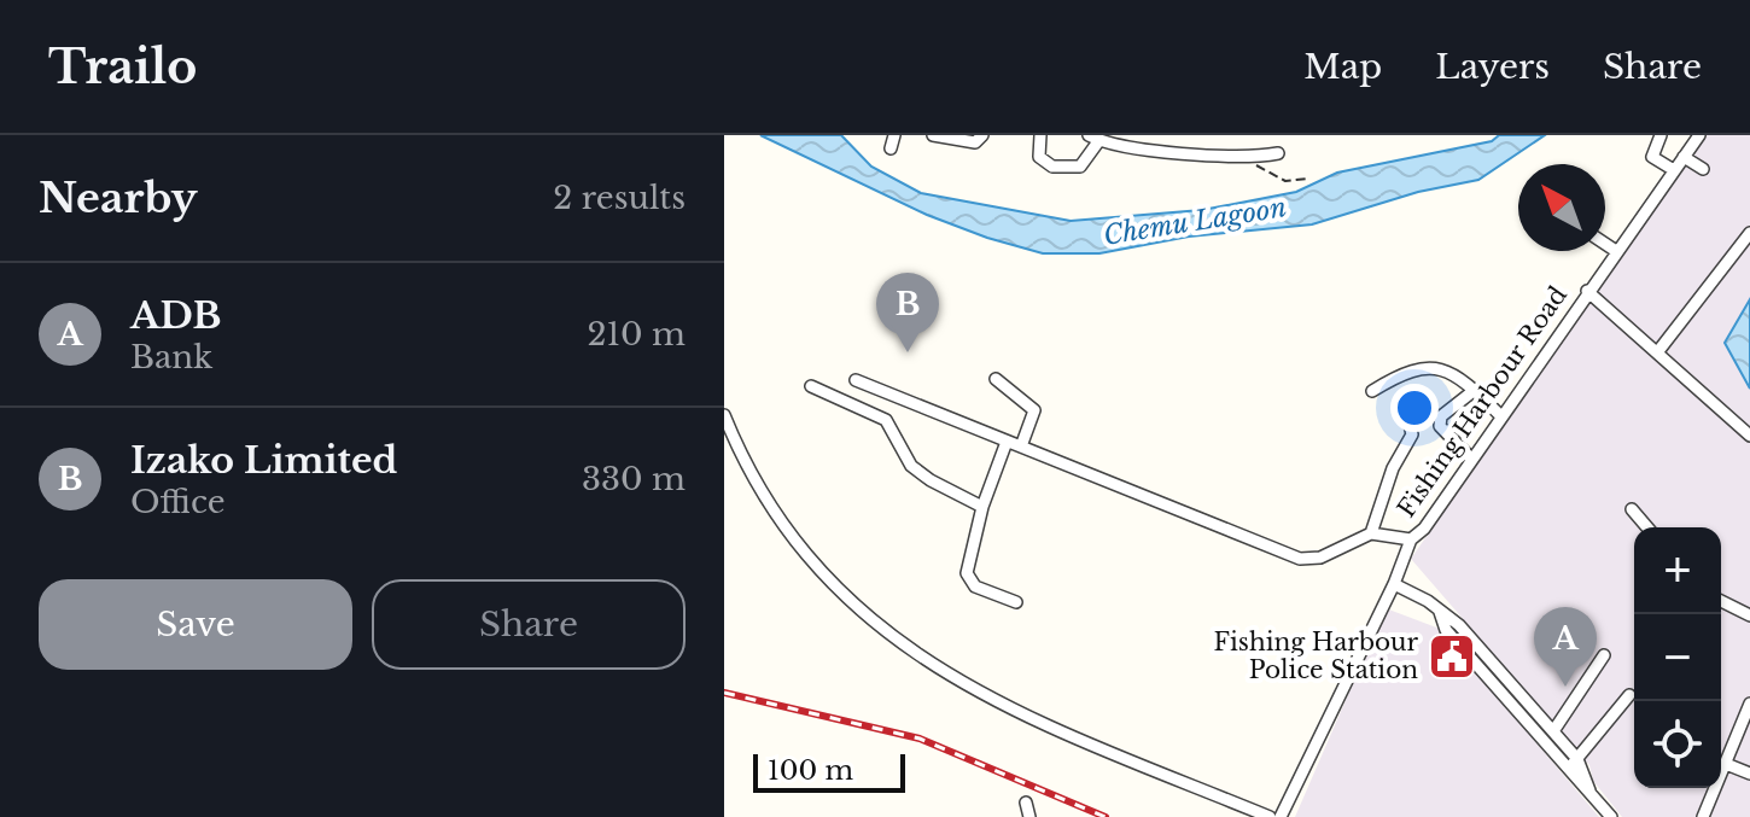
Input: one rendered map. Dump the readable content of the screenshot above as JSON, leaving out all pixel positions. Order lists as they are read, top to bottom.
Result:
{
  "streets": {
    "street": ["Fishing Harbour Road"]
  },
  "water": ["Chemu Lagoon"],
  "places": {
    "public building": ["Fishing Harbour Police Station"]
  },
  "scale_bar": "100 m",
  "north": "top left",
  "page": {
    "header": "Trailo",
    "nav": ["Map", "Layers", "Share"],
    "heading": ["Nearby", "2 results"],
    "list": [
      {
        "mark": "A",
        "name": "ADB",
        "note": "Bank",
        "value": "210 m"
      },
      {
        "mark": "B",
        "name": "Izako Limited",
        "note": "Office",
        "value": "330 m"
      }
    ],
    "pins": ["B", "A"],
    "map_buttons": ["+", "−"],
    "buttons": ["Save", "Share"],
    "scale": "100 m"
  }
}
